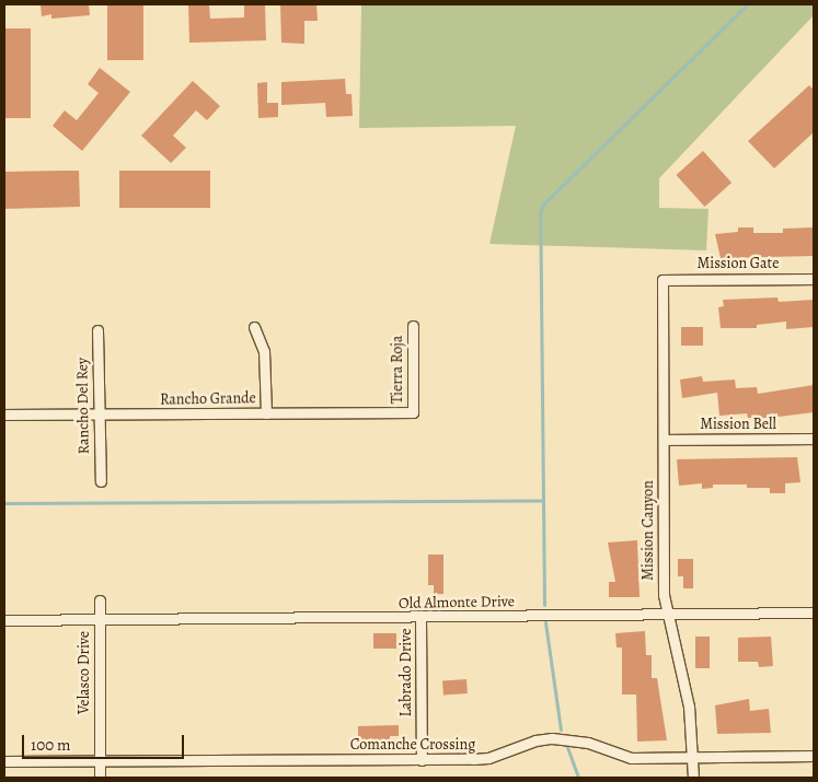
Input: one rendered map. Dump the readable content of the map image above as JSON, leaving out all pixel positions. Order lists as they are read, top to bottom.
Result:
{
  "streets": {
    "street": [
      "Mission Gate",
      "Tierra Roja",
      "Rancho Grande",
      "Rancho Del Rey",
      "Mission Bell",
      "Mission Canyon",
      "Old Almonte Drive",
      "Velasco Drive",
      "Labrado Drive",
      "Comanche Crossing"
    ]
  },
  "crossings": [
    ["Mission Gate", "Mission Canyon"],
    ["Tierra Roja", "Rancho Grande"],
    ["Rancho Grande", "Rancho Del Rey"],
    ["Mission Bell", "Mission Canyon"],
    ["Mission Canyon", "Old Almonte Drive"],
    ["Mission Canyon", "Comanche Crossing"],
    ["Old Almonte Drive", "Velasco Drive"],
    ["Old Almonte Drive", "Labrado Drive"],
    ["Velasco Drive", "Comanche Crossing"],
    ["Labrado Drive", "Comanche Crossing"]
  ],
  "scale_bar": "100 m"
}
